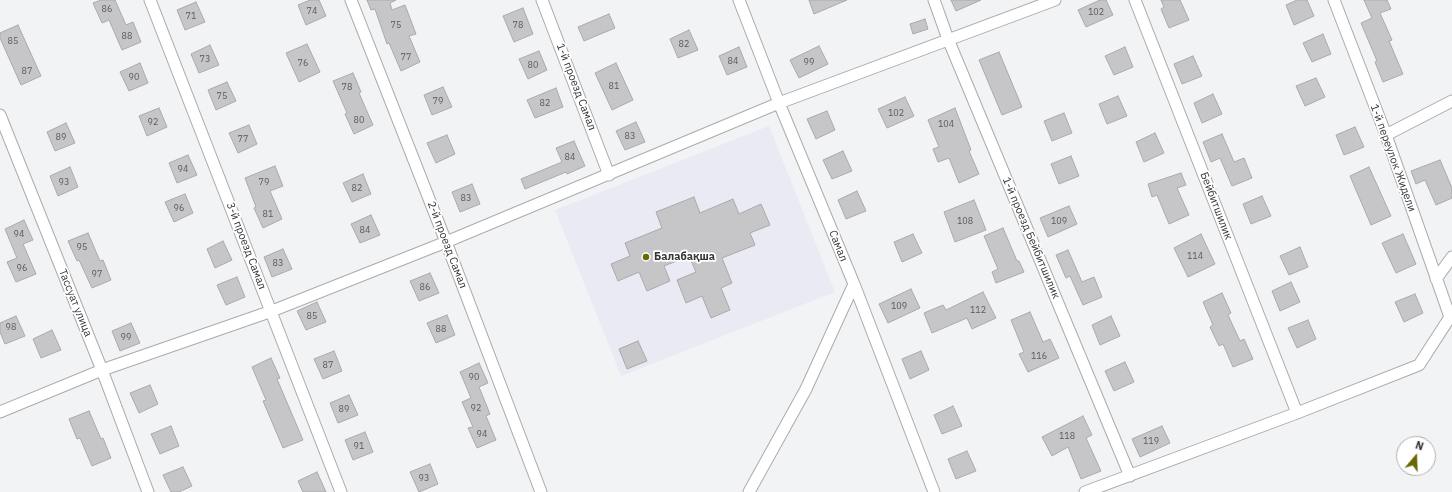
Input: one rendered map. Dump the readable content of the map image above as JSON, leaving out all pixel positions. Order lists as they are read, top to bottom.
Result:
{
  "streets": {
    "street": [
      "1-й проезд Самал",
      "1-й переулок Жидели",
      "Бейбитшилик",
      "1-й проезд Бейбитшилик",
      "2-й проезд Самал",
      "3-й проезд Самал",
      "Самал",
      "Тассуат улица"
    ]
  },
  "crossings": [
    ["1-й переулок Жидели", "Бейбитшилик"]
  ],
  "places": ["Балабақша"],
  "house_numbers": [
    "86",
    "74",
    "102",
    "71",
    "75",
    "78",
    "88",
    "85",
    "82",
    "77",
    "73",
    "84",
    "99",
    "76",
    "80",
    "87",
    "90",
    "81",
    "78",
    "75",
    "79",
    "82",
    "102",
    "80",
    "92",
    "104",
    "83",
    "89",
    "77",
    "84",
    "94",
    "93",
    "79",
    "82",
    "83",
    "96",
    "81",
    "108",
    "109",
    "84",
    "94",
    "95",
    "114",
    "83",
    "96",
    "97",
    "86",
    "109",
    "112",
    "85",
    "98",
    "88",
    "99",
    "116",
    "87",
    "90",
    "92",
    "89",
    "94",
    "118",
    "119",
    "91",
    "93"
  ],
  "north": "top"
}
